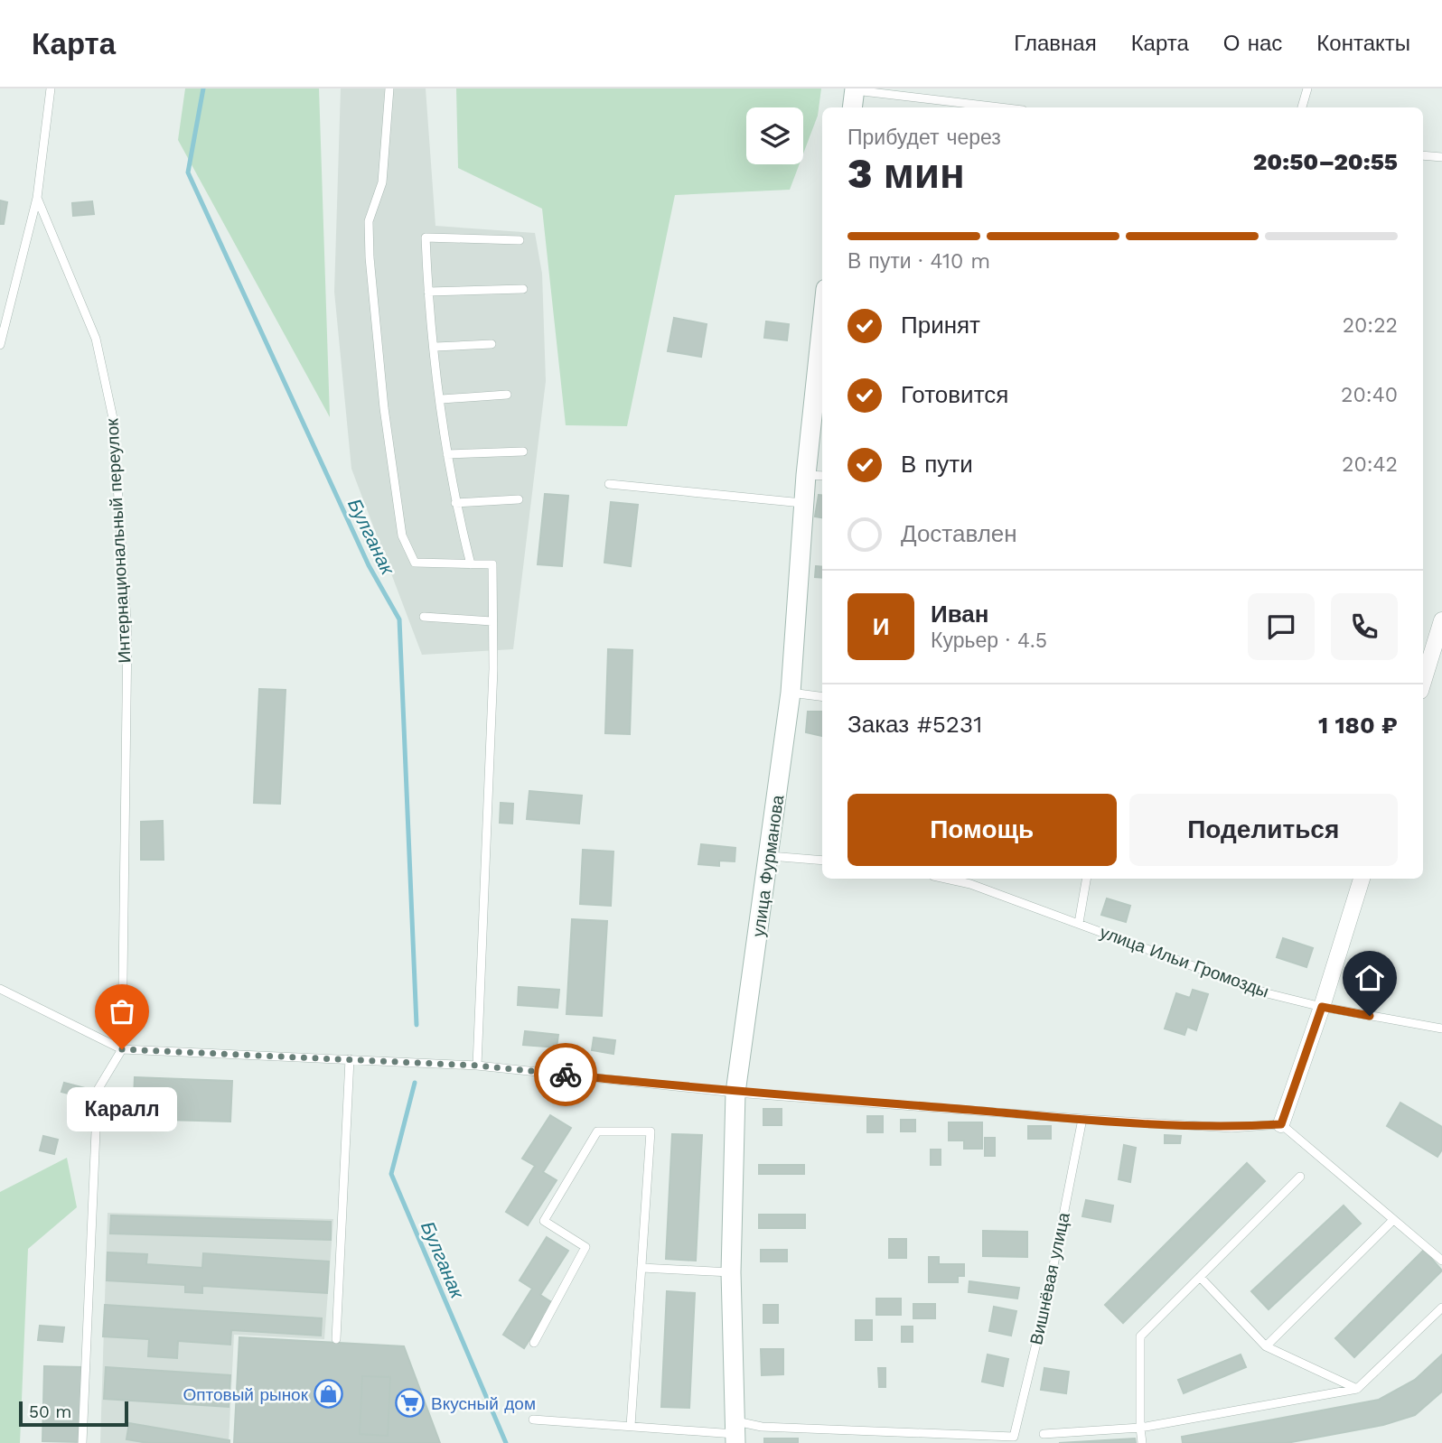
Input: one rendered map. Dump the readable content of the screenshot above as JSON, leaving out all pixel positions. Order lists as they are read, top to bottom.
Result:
{
  "streets": {
    "main road": ["улица Фурманова"],
    "lane": ["Интернациональный переулок", "улица Ильи Громозды", "Вишнёвая улица"]
  },
  "crossings": [
    ["улица Фурманова", "Вишнёвая улица"]
  ],
  "water": ["Булганак"],
  "places": {
    "other": ["Каралл"],
    "shop": ["Оптовый рынок"],
    "supermarket": ["Вкусный дом"]
  },
  "scale_bar": "50 m",
  "page": {
    "header": "Карта",
    "nav": [
      "Главная",
      "Карта",
      "О нас",
      "Контакты"
    ],
    "heading": ["3 мин", "Прибудет через", "20:50–20:55"],
    "panel": [
      "Иван",
      "Курьер · 4.5",
      "Заказ #5231",
      "1 180 ₽"
    ],
    "bar": "В пути · 410 m",
    "list": [
      ["Принят", "20:22"],
      ["Готовится", "20:40"],
      ["В пути", "20:42"],
      "Доставлен"
    ],
    "round": "И",
    "buttons": ["Помощь", "Поделиться"],
    "bubble": "Каралл",
    "scale": "50 m"
  }
}
